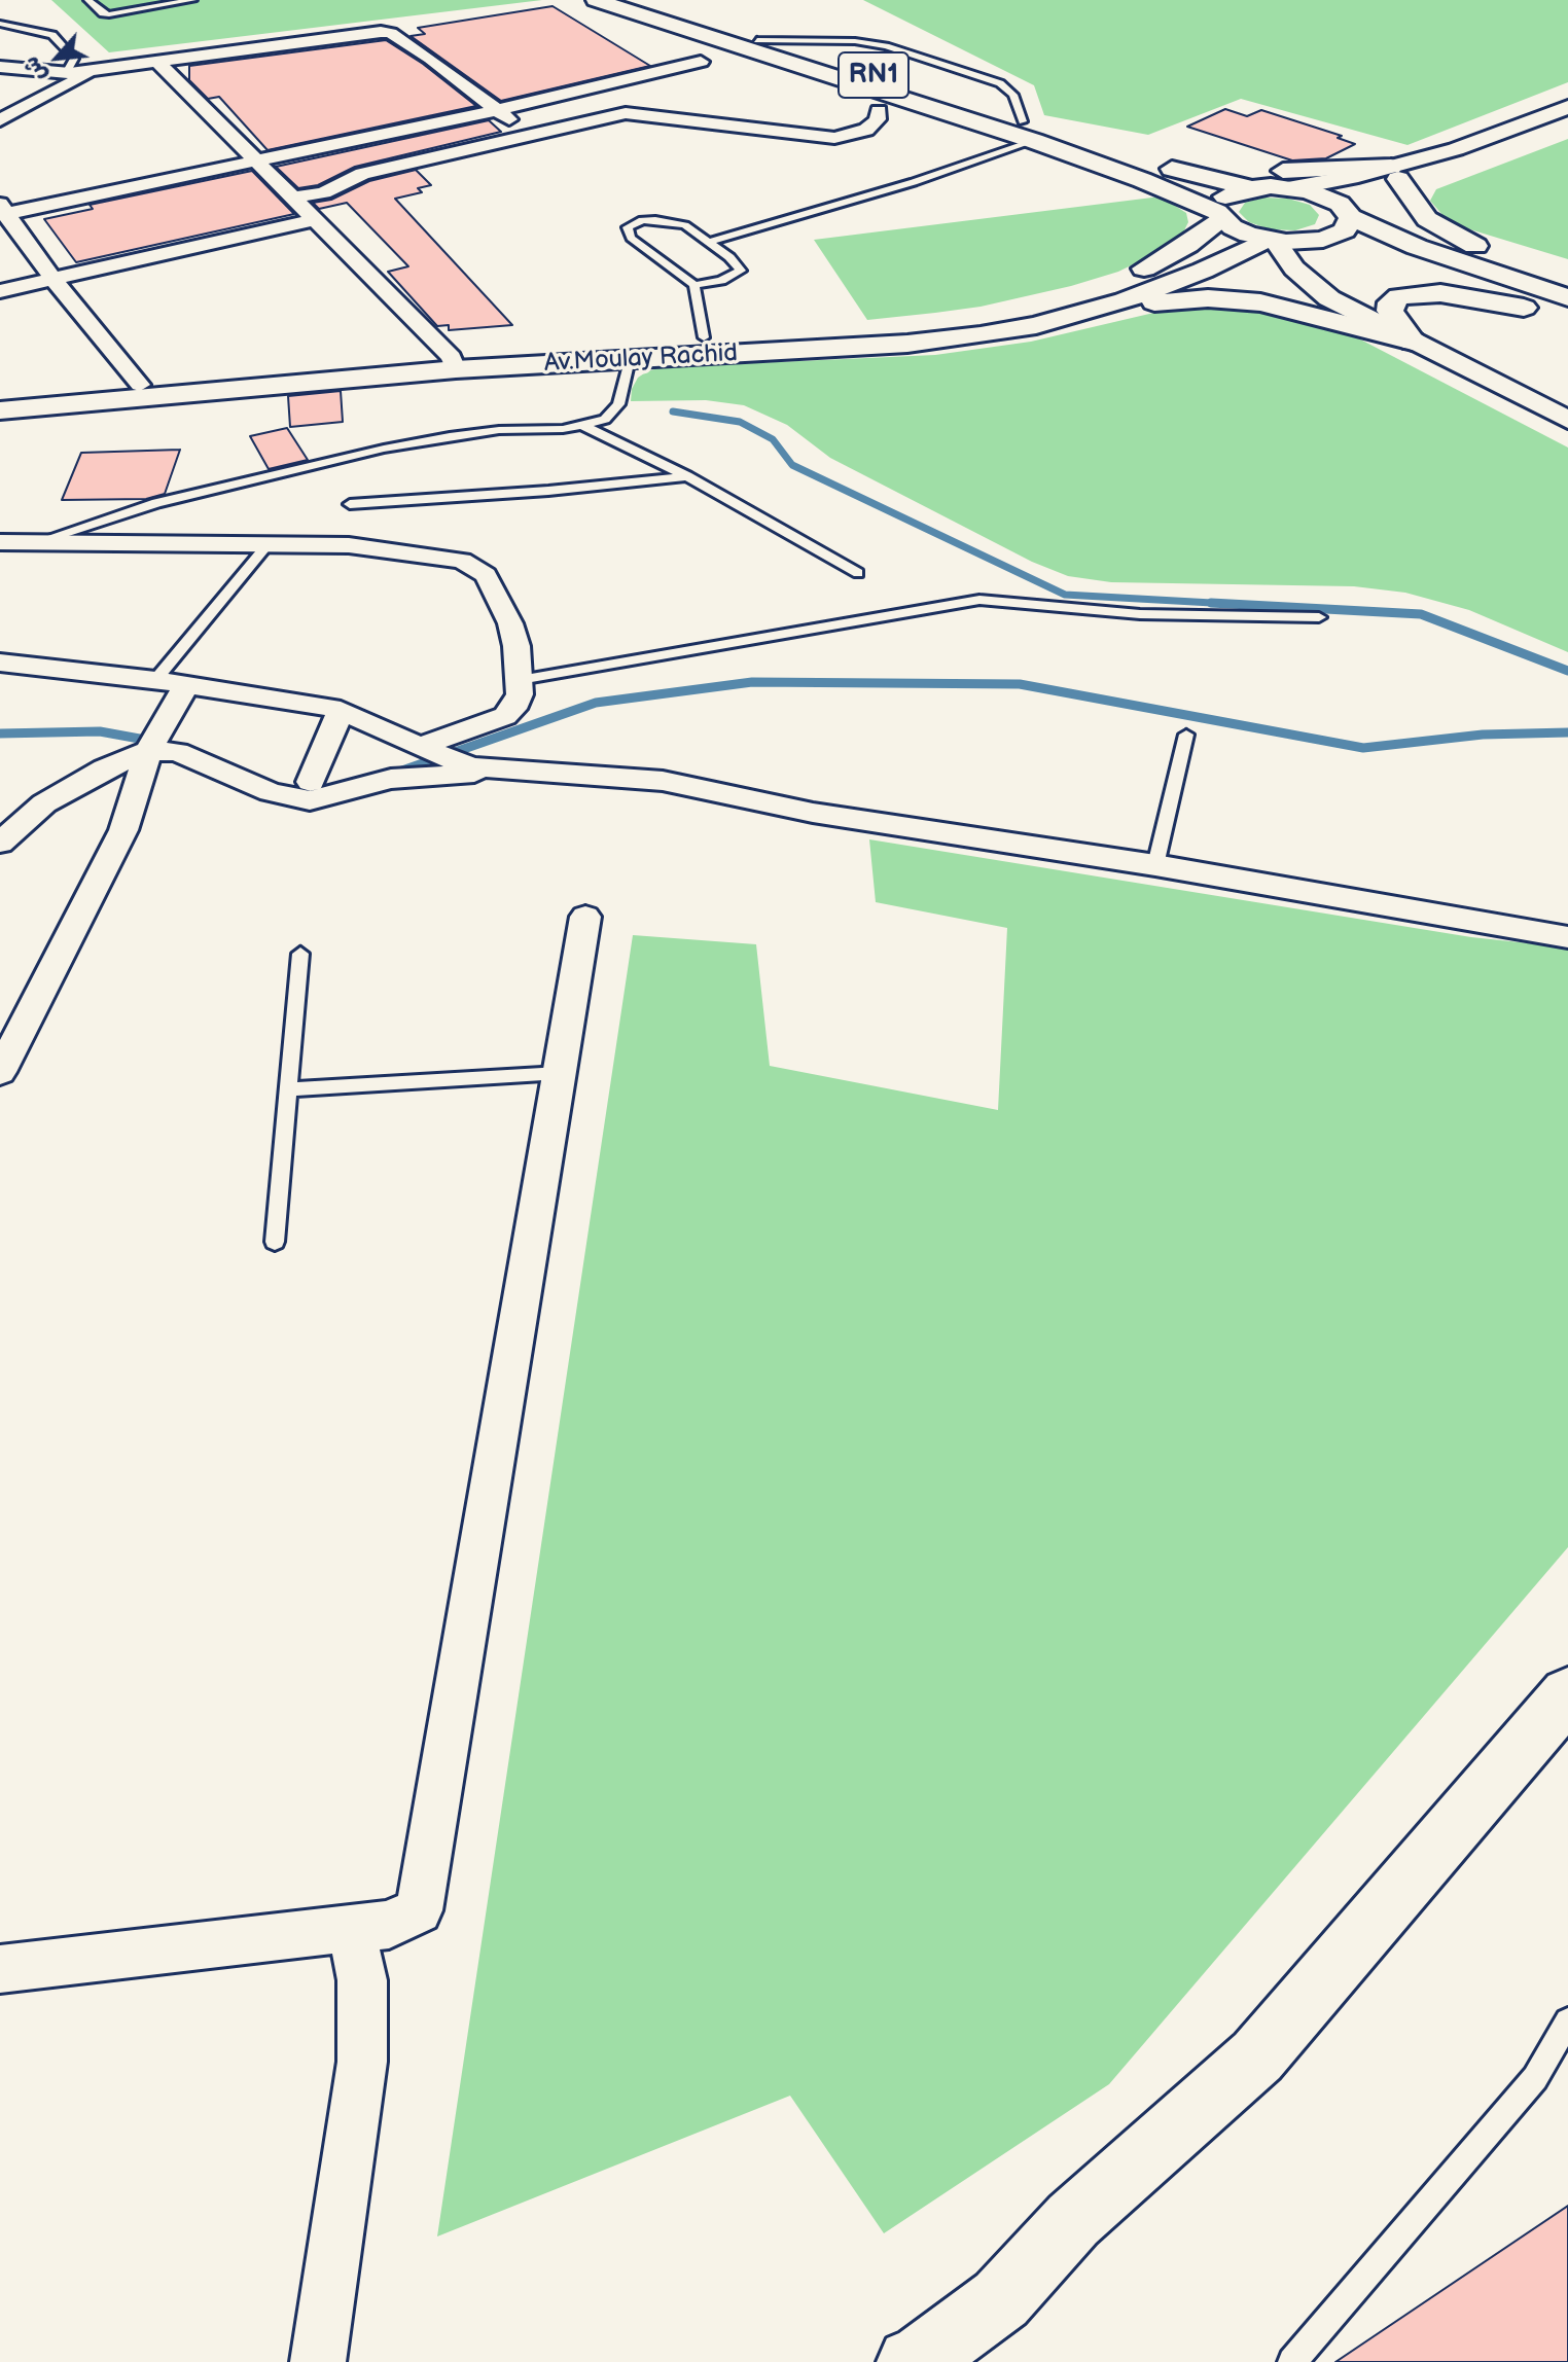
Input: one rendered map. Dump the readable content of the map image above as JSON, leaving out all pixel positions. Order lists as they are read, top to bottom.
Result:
{
  "streets": {
    "main road": ["RN1", "Av.Moulay Rachid"]
  },
  "crossings": [
    ["RN1", "Av.Moulay Rachid"]
  ],
  "north": "bottom left"
}
